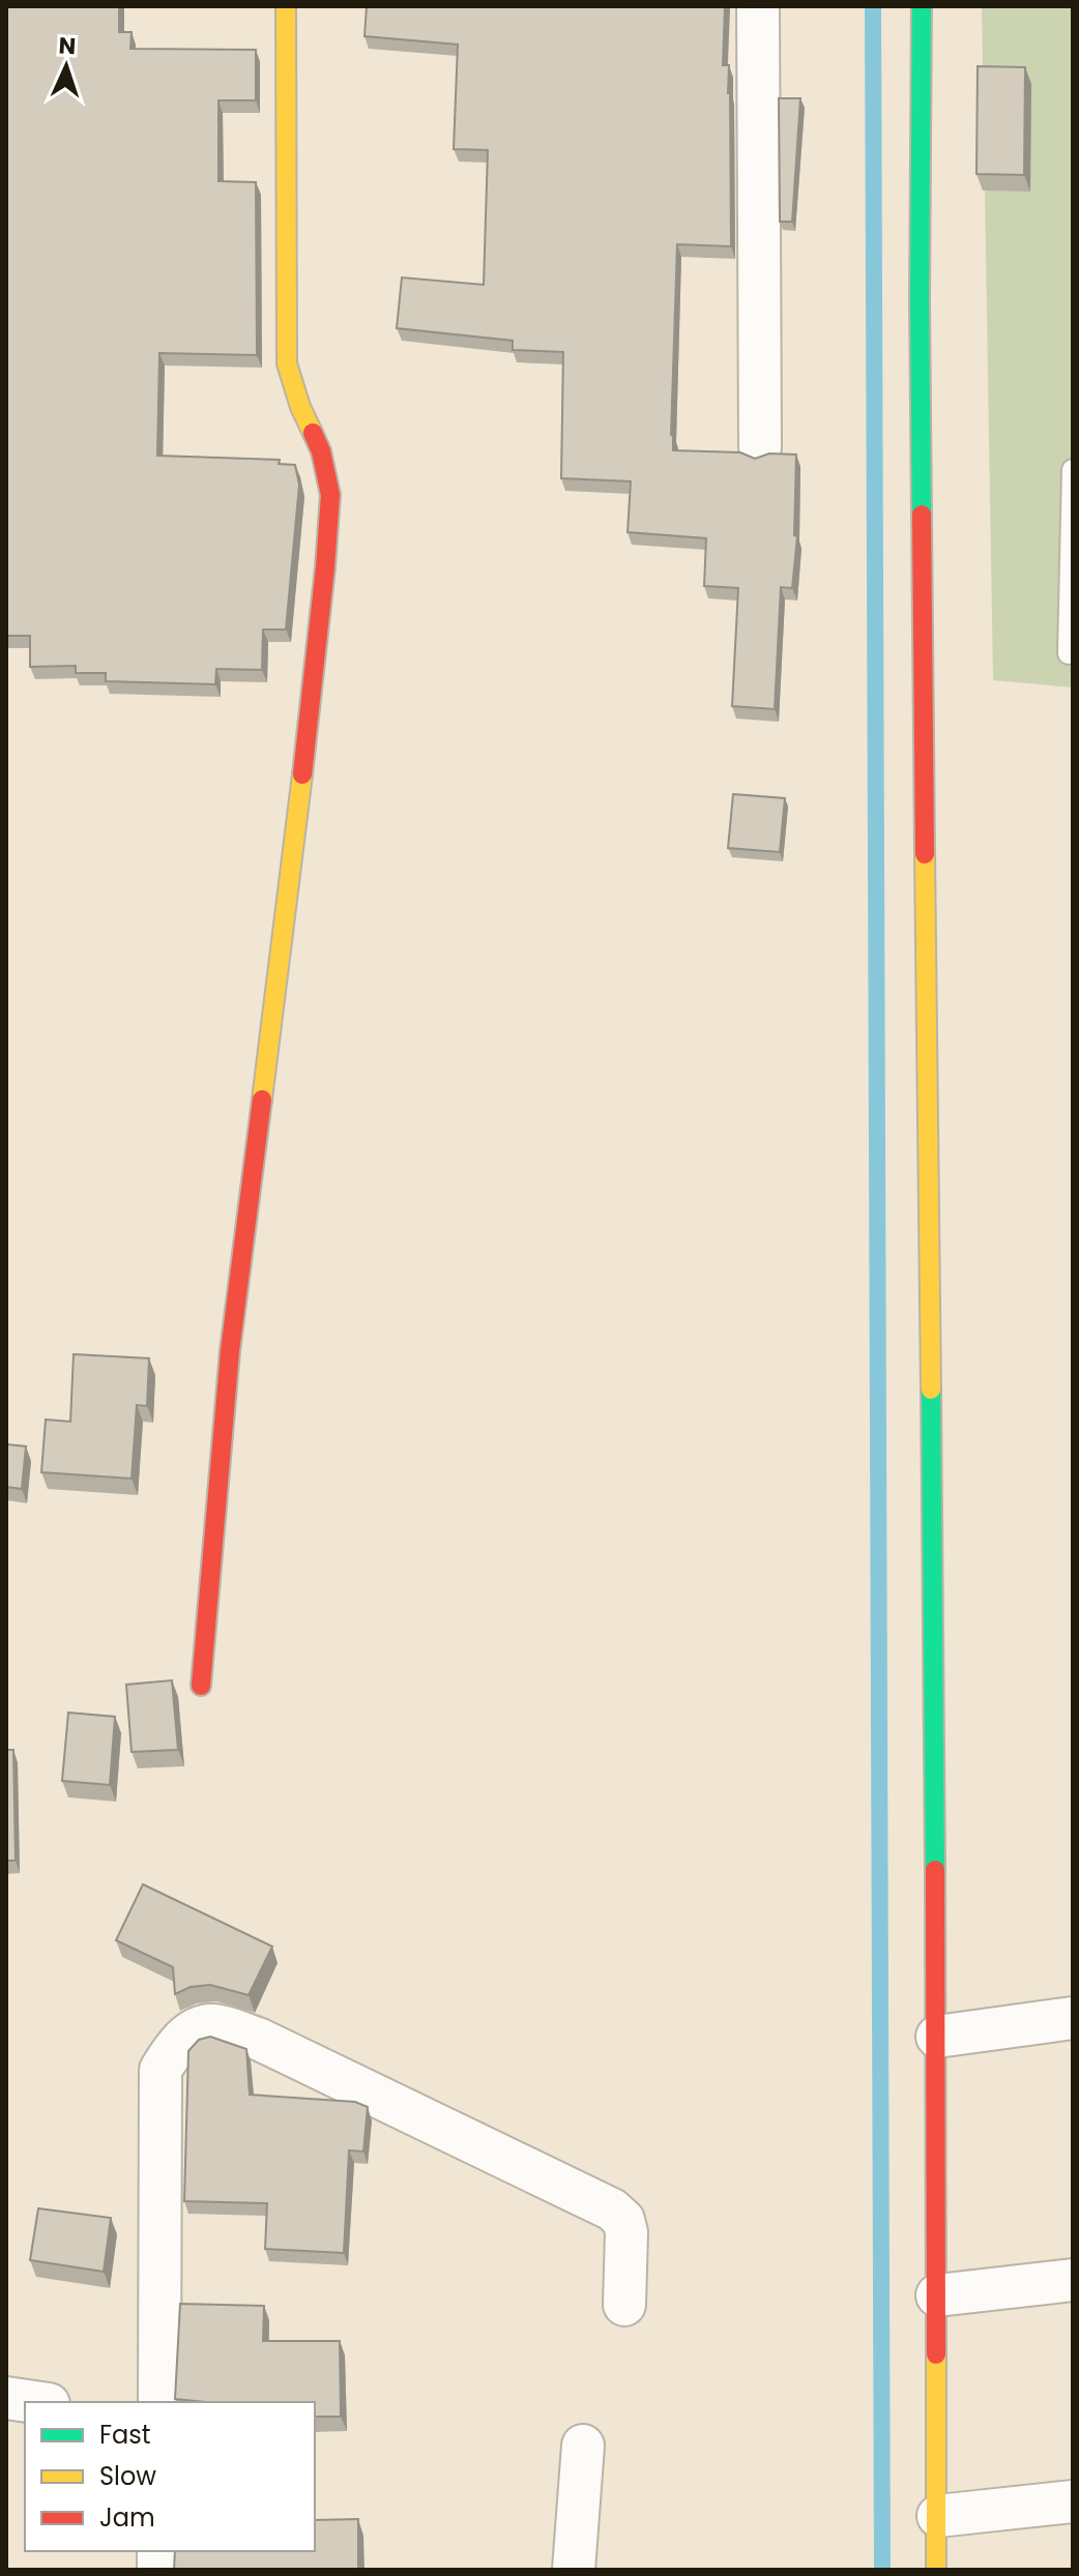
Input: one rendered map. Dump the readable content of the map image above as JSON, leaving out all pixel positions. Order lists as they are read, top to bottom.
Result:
{
  "legend": ["Fast", "Slow", "Jam"],
  "north": "top"
}
